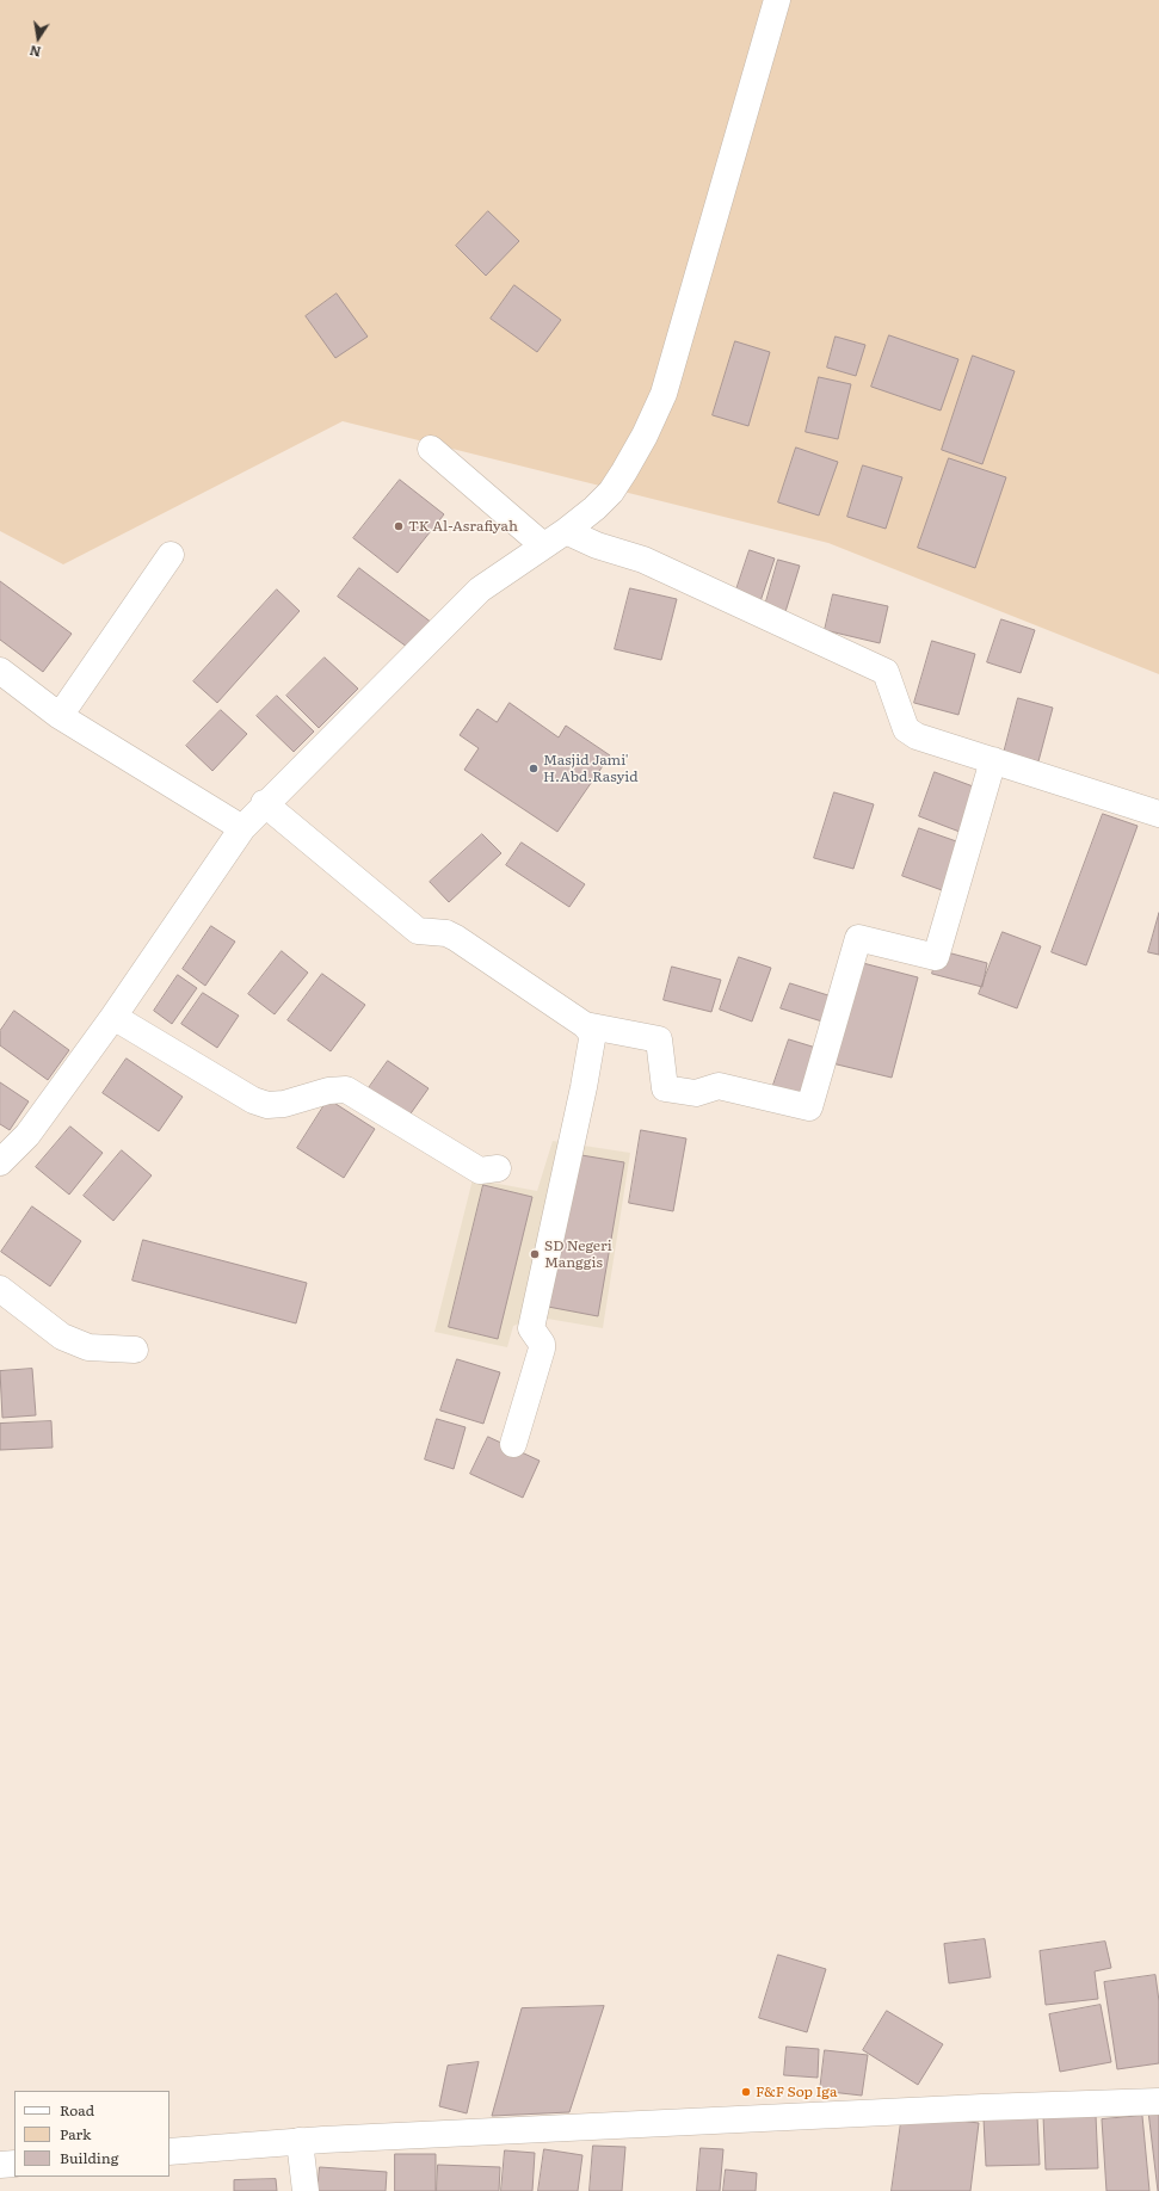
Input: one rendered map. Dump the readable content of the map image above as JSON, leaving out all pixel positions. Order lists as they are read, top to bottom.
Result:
{
  "places": [
    "TK Al-Asrafiyah",
    "Masjid Jami' H.Abd.Rasyid",
    "SD Negeri Manggis",
    "F&F Sop Iga"
  ],
  "legend": ["Road", "Park", "Building"],
  "north": "bottom"
}
